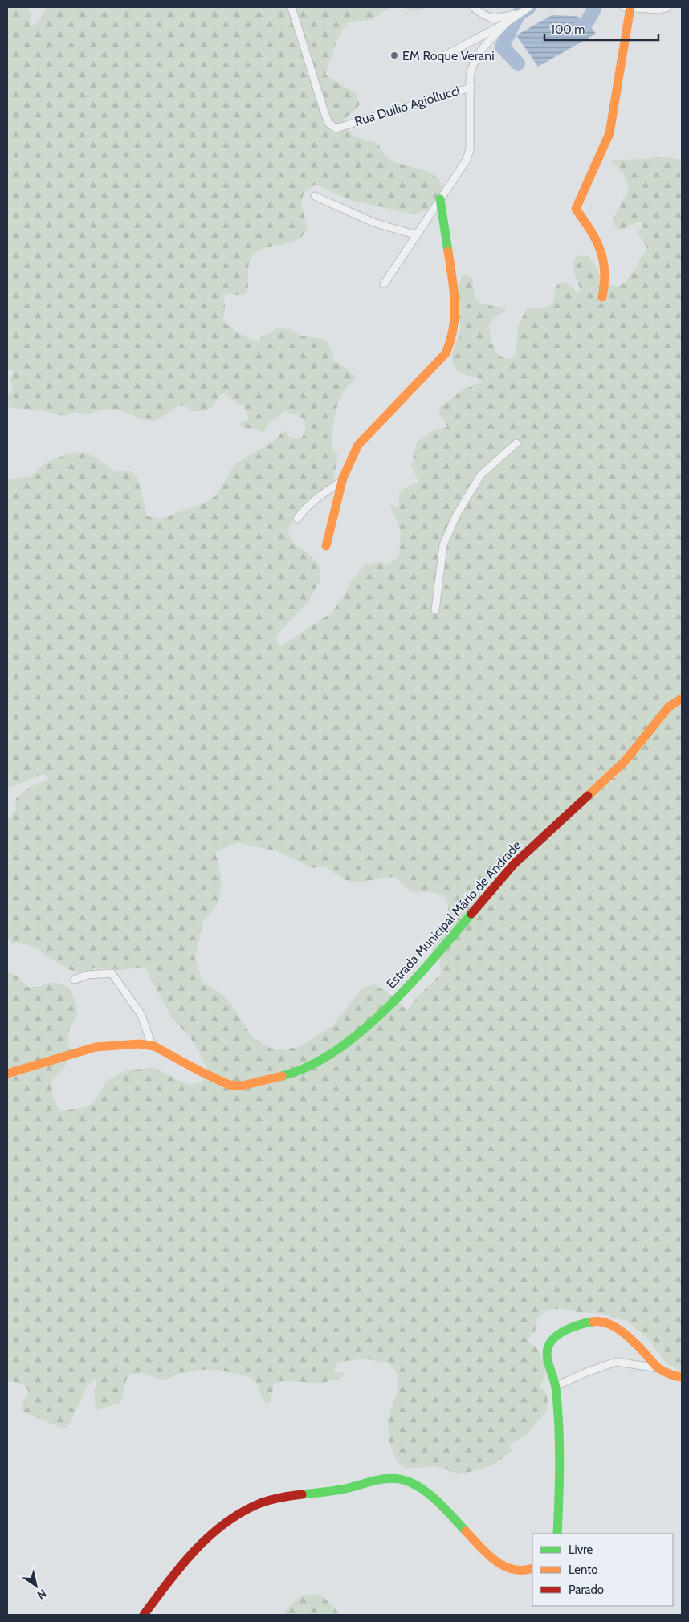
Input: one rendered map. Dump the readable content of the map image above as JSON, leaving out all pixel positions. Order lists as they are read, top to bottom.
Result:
{
  "streets": {
    "street": ["Rua Duilio Agiollucci", "Estrada Municipal Mário de Andrade"]
  },
  "places": ["EM Roque Verani"],
  "legend": ["Livre", "Lento", "Parado"],
  "scale_bar": "100 m",
  "north": "bottom right"
}
